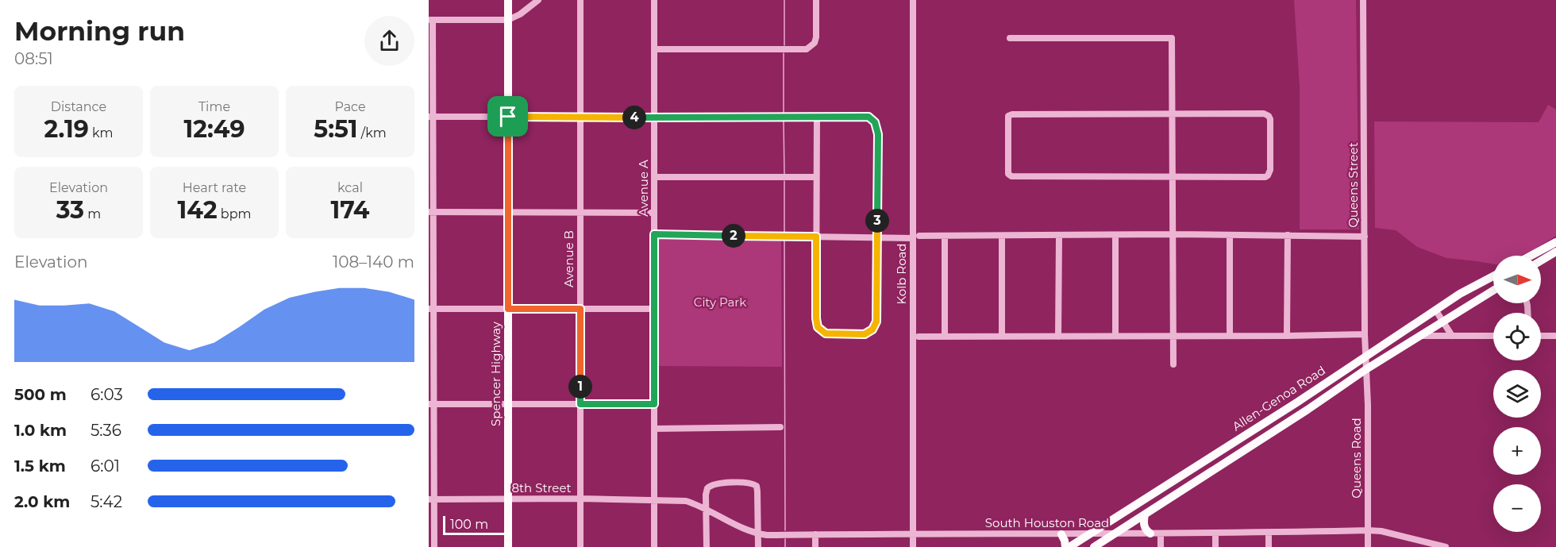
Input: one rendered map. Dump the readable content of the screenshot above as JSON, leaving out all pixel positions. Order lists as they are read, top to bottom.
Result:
{
  "streets": {
    "main road": ["Spencer Highway", "Allen-Genoa Road"],
    "street": [
      "Queens Street",
      "Avenue A",
      "Avenue B",
      "Kolb Road",
      "Queens Road",
      "8th Street",
      "South Houston Road"
    ]
  },
  "crossings": [
    ["Queens Street", "Allen-Genoa Road"],
    ["Queens Street", "Queens Road"],
    ["Avenue A", "8th Street"],
    ["Avenue A", "South Houston Road"],
    ["Avenue B", "8th Street"],
    ["Kolb Road", "South Houston Road"],
    ["Spencer Highway", "8th Street"],
    ["Allen-Genoa Road", "Queens Road"],
    ["Allen-Genoa Road", "South Houston Road"],
    ["Queens Road", "South Houston Road"],
    ["8th Street", "South Houston Road"]
  ],
  "parks": ["City Park"],
  "scale_bar": "100 m",
  "north": "right",
  "page": {
    "heading": ["Morning run", "08:51"],
    "stats": [
      ["Distance", "2.19 km"],
      ["Time", "12:49"],
      ["Pace", "5:51 /km"],
      ["Elevation", "33 m"],
      ["Heart rate", "142 bpm"],
      ["kcal", "174"]
    ],
    "pins": [
      "4",
      "3",
      "2",
      "1"
    ],
    "chart": ["Elevation", "108–140 m"],
    "map_buttons": ["+", "−"],
    "list": [
      {
        "name": "500 m",
        "note": "6:03"
      },
      {
        "name": "1.0 km",
        "note": "5:36"
      },
      {
        "name": "1.5 km",
        "note": "6:01"
      },
      {
        "name": "2.0 km",
        "note": "5:42"
      }
    ],
    "scale": "100 m"
  }
}
